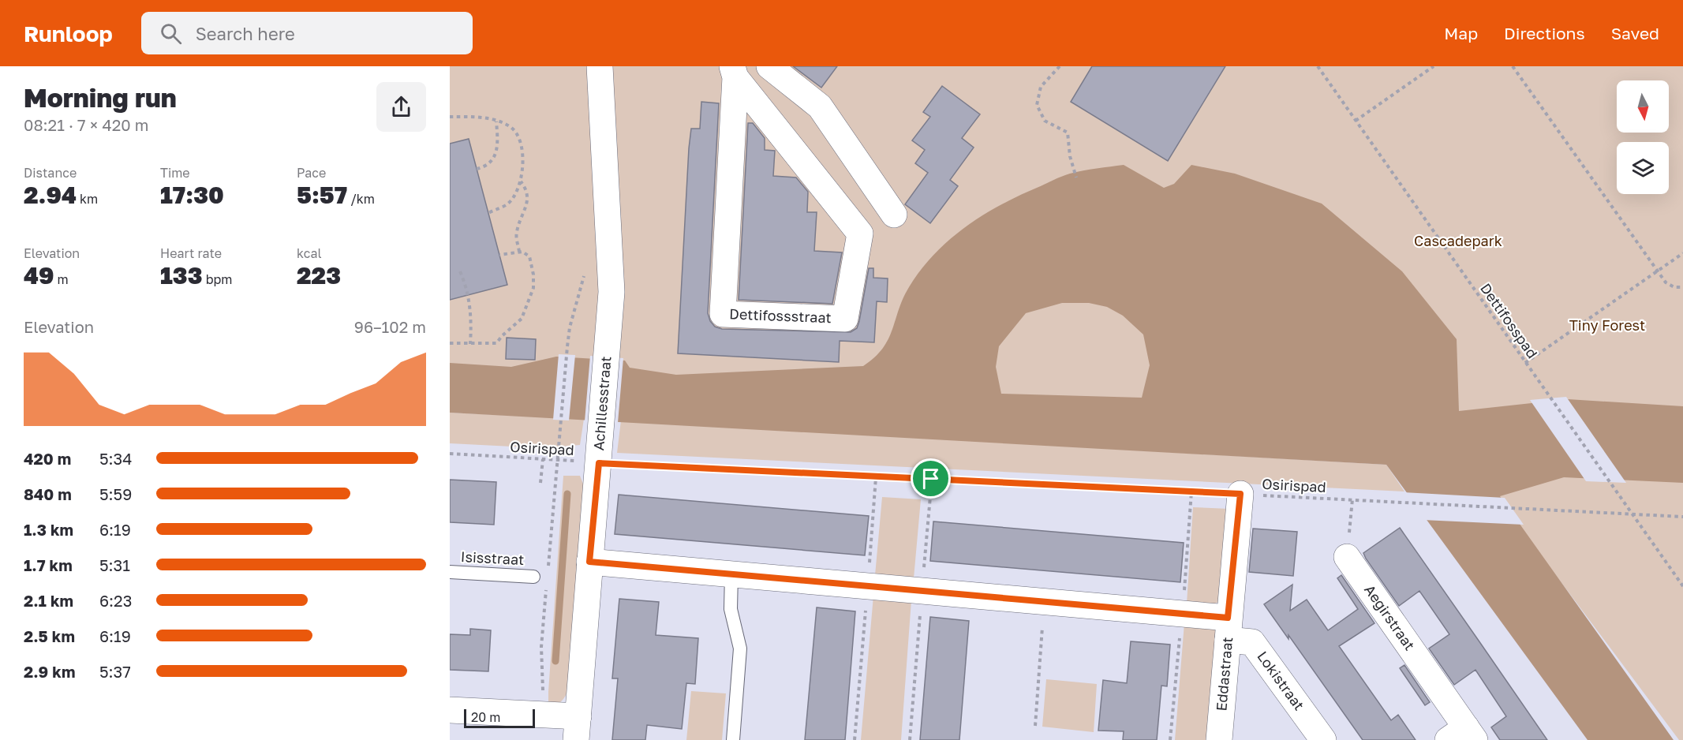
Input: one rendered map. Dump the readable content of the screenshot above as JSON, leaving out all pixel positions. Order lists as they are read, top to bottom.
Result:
{
  "streets": {
    "street": [
      "Dettifossstraat",
      "Achillesstraat",
      "Aegirstraat",
      "Eddastraat",
      "Lokistraat"
    ],
    "lane": ["Isisstraat"],
    "path": ["Dettifosspad", "Osirispad"]
  },
  "crossings": [
    ["Dettifosspad", "Osirispad"],
    ["Achillesstraat", "Osirispad"],
    ["Achillesstraat", "Lokistraat"],
    ["Osirispad", "Eddastraat"],
    ["Eddastraat", "Lokistraat"]
  ],
  "parks": ["Cascadepark", "Tiny Forest"],
  "scale_bar": "20 m",
  "north": "bottom",
  "page": {
    "header": "Runloop",
    "search": "Search here",
    "nav": ["Map", "Directions", "Saved"],
    "heading": ["Morning run", "08:21 · 7 × 420 m"],
    "stats": [
      ["Distance", "2.94 km"],
      ["Time", "17:30"],
      ["Pace", "5:57 /km"],
      ["Elevation", "49 m"],
      ["Heart rate", "133 bpm"],
      ["kcal", "223"]
    ],
    "chart": ["Elevation", "96–102 m"],
    "list": [
      {
        "name": "420 m",
        "note": "5:34"
      },
      {
        "name": "840 m",
        "note": "5:59"
      },
      {
        "name": "1.3 km",
        "note": "6:19"
      },
      {
        "name": "1.7 km",
        "note": "5:31"
      },
      {
        "name": "2.1 km",
        "note": "6:23"
      },
      {
        "name": "2.5 km",
        "note": "6:19"
      },
      {
        "name": "2.9 km",
        "note": "5:37"
      }
    ],
    "scale": "20 m"
  }
}
